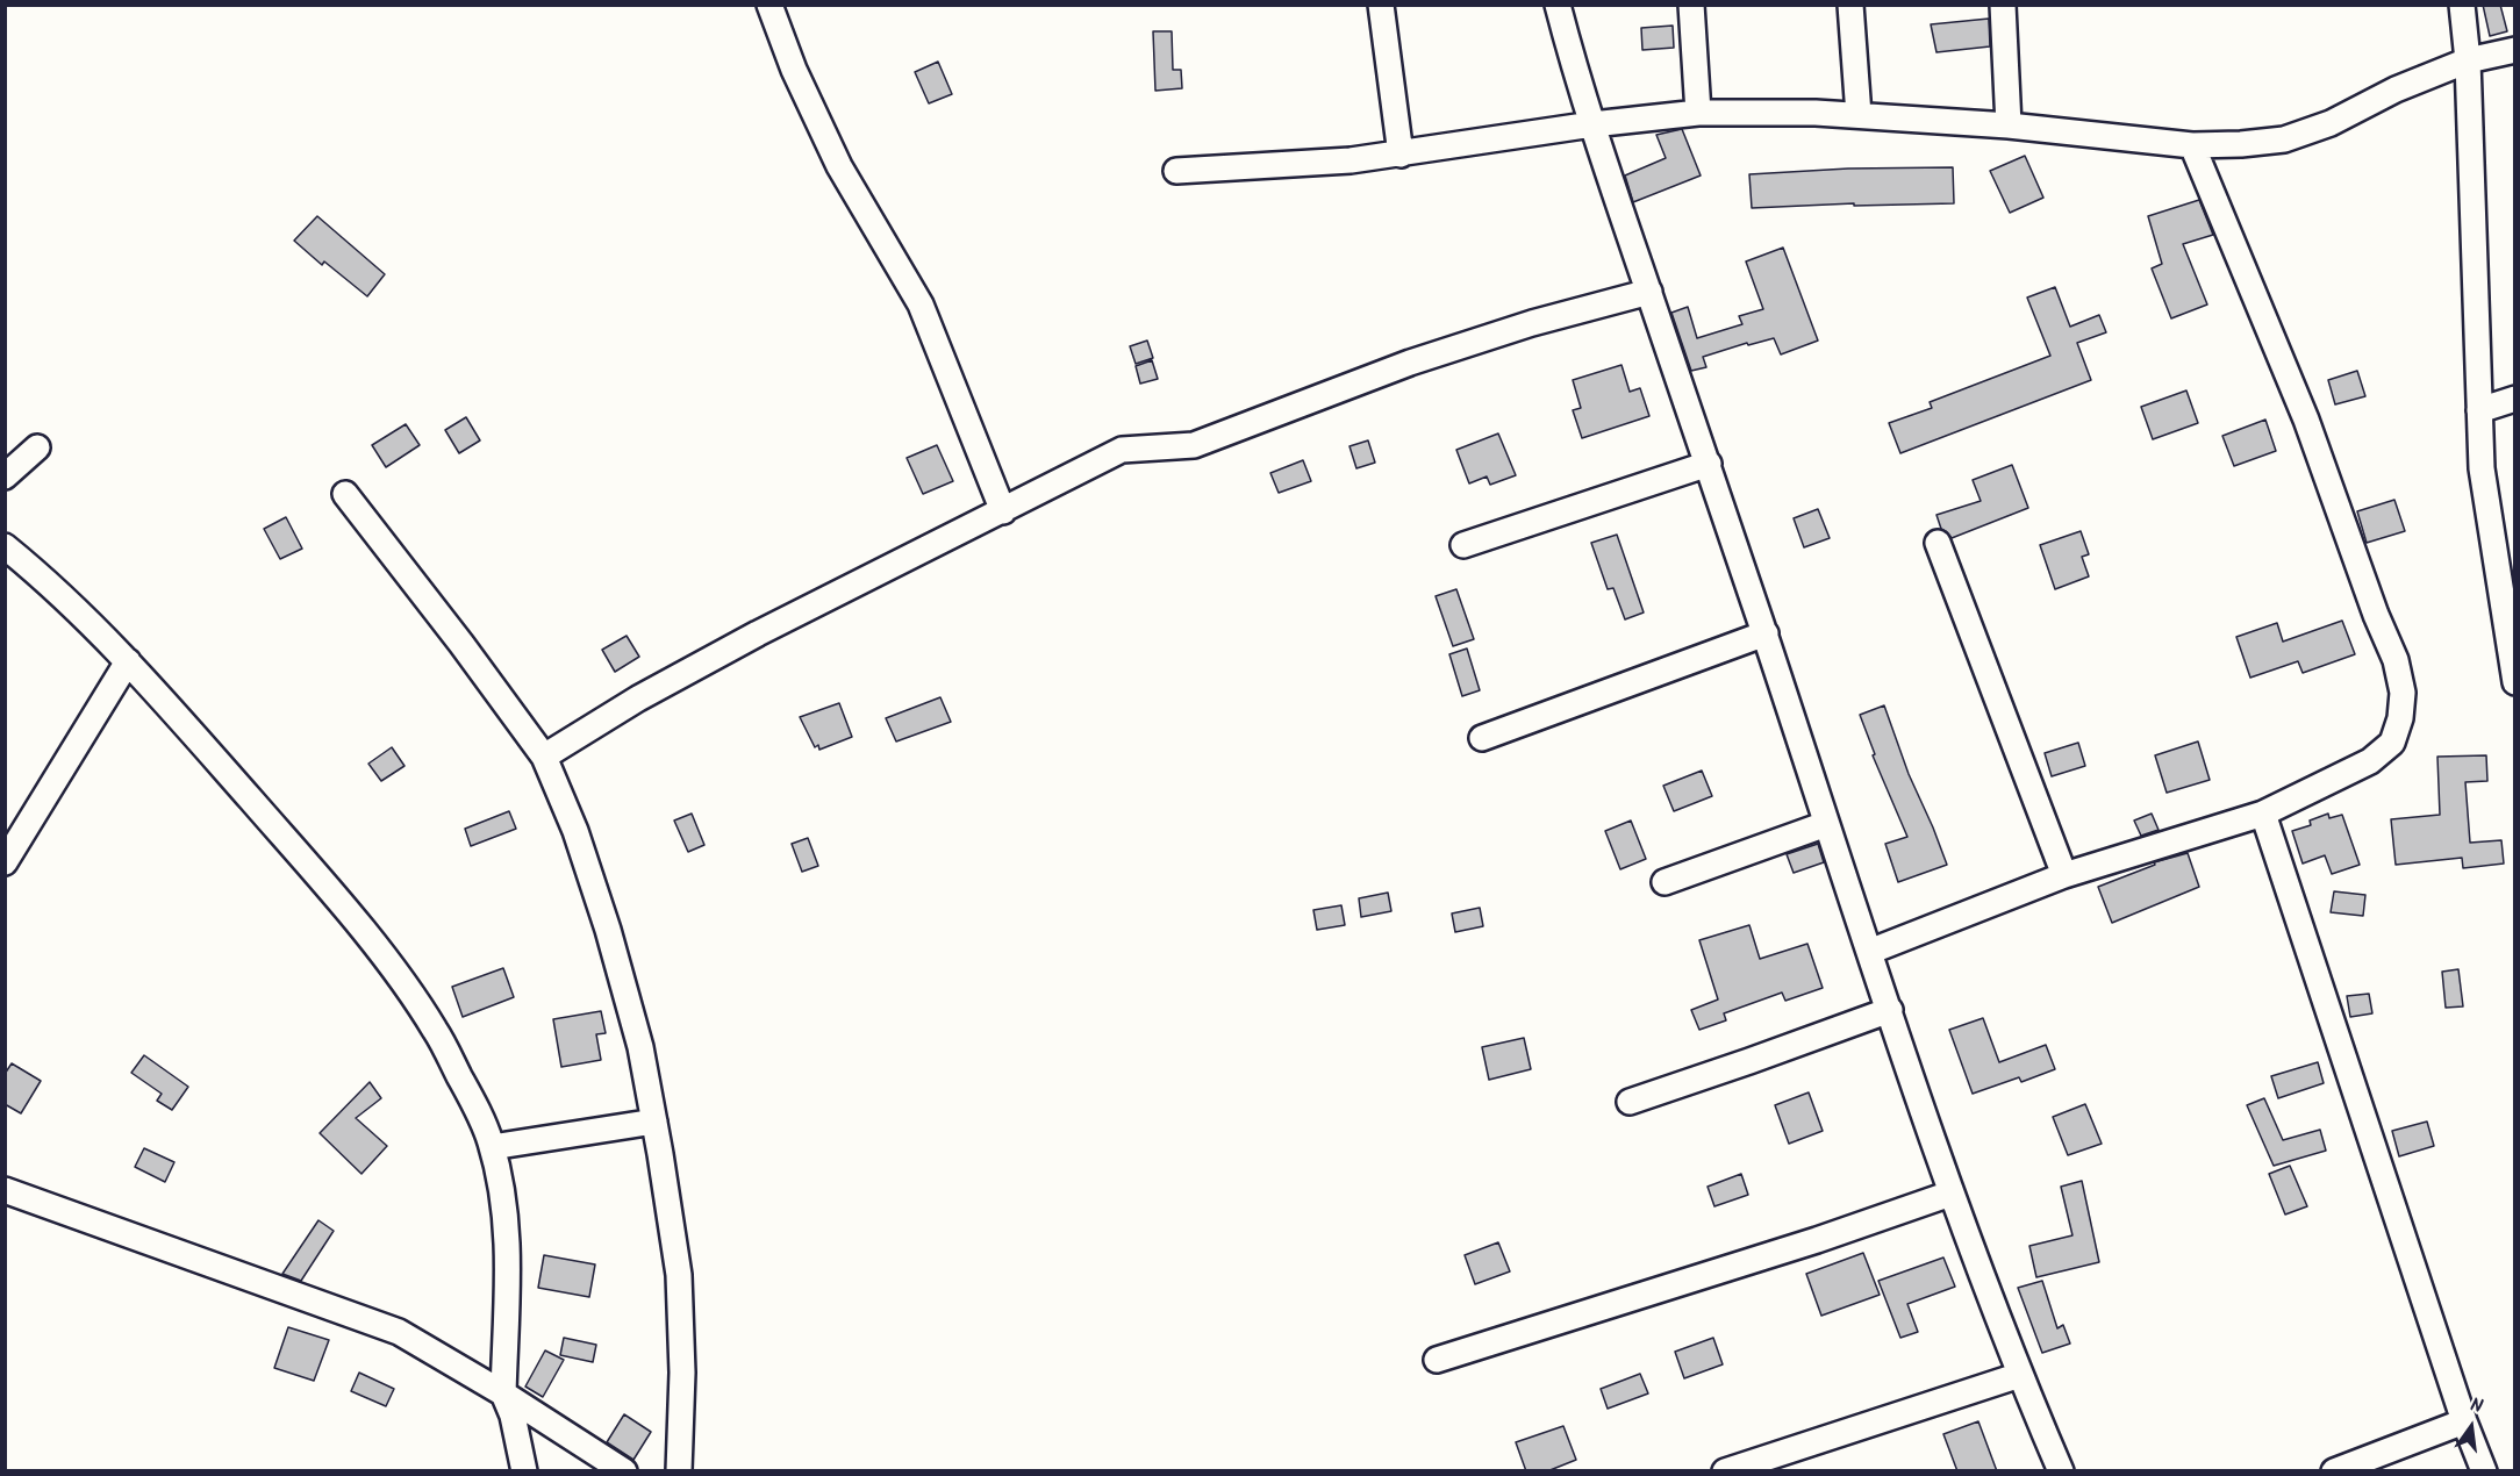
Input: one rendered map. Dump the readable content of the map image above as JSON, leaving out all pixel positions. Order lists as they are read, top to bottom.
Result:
{
  "north": "top"
}
